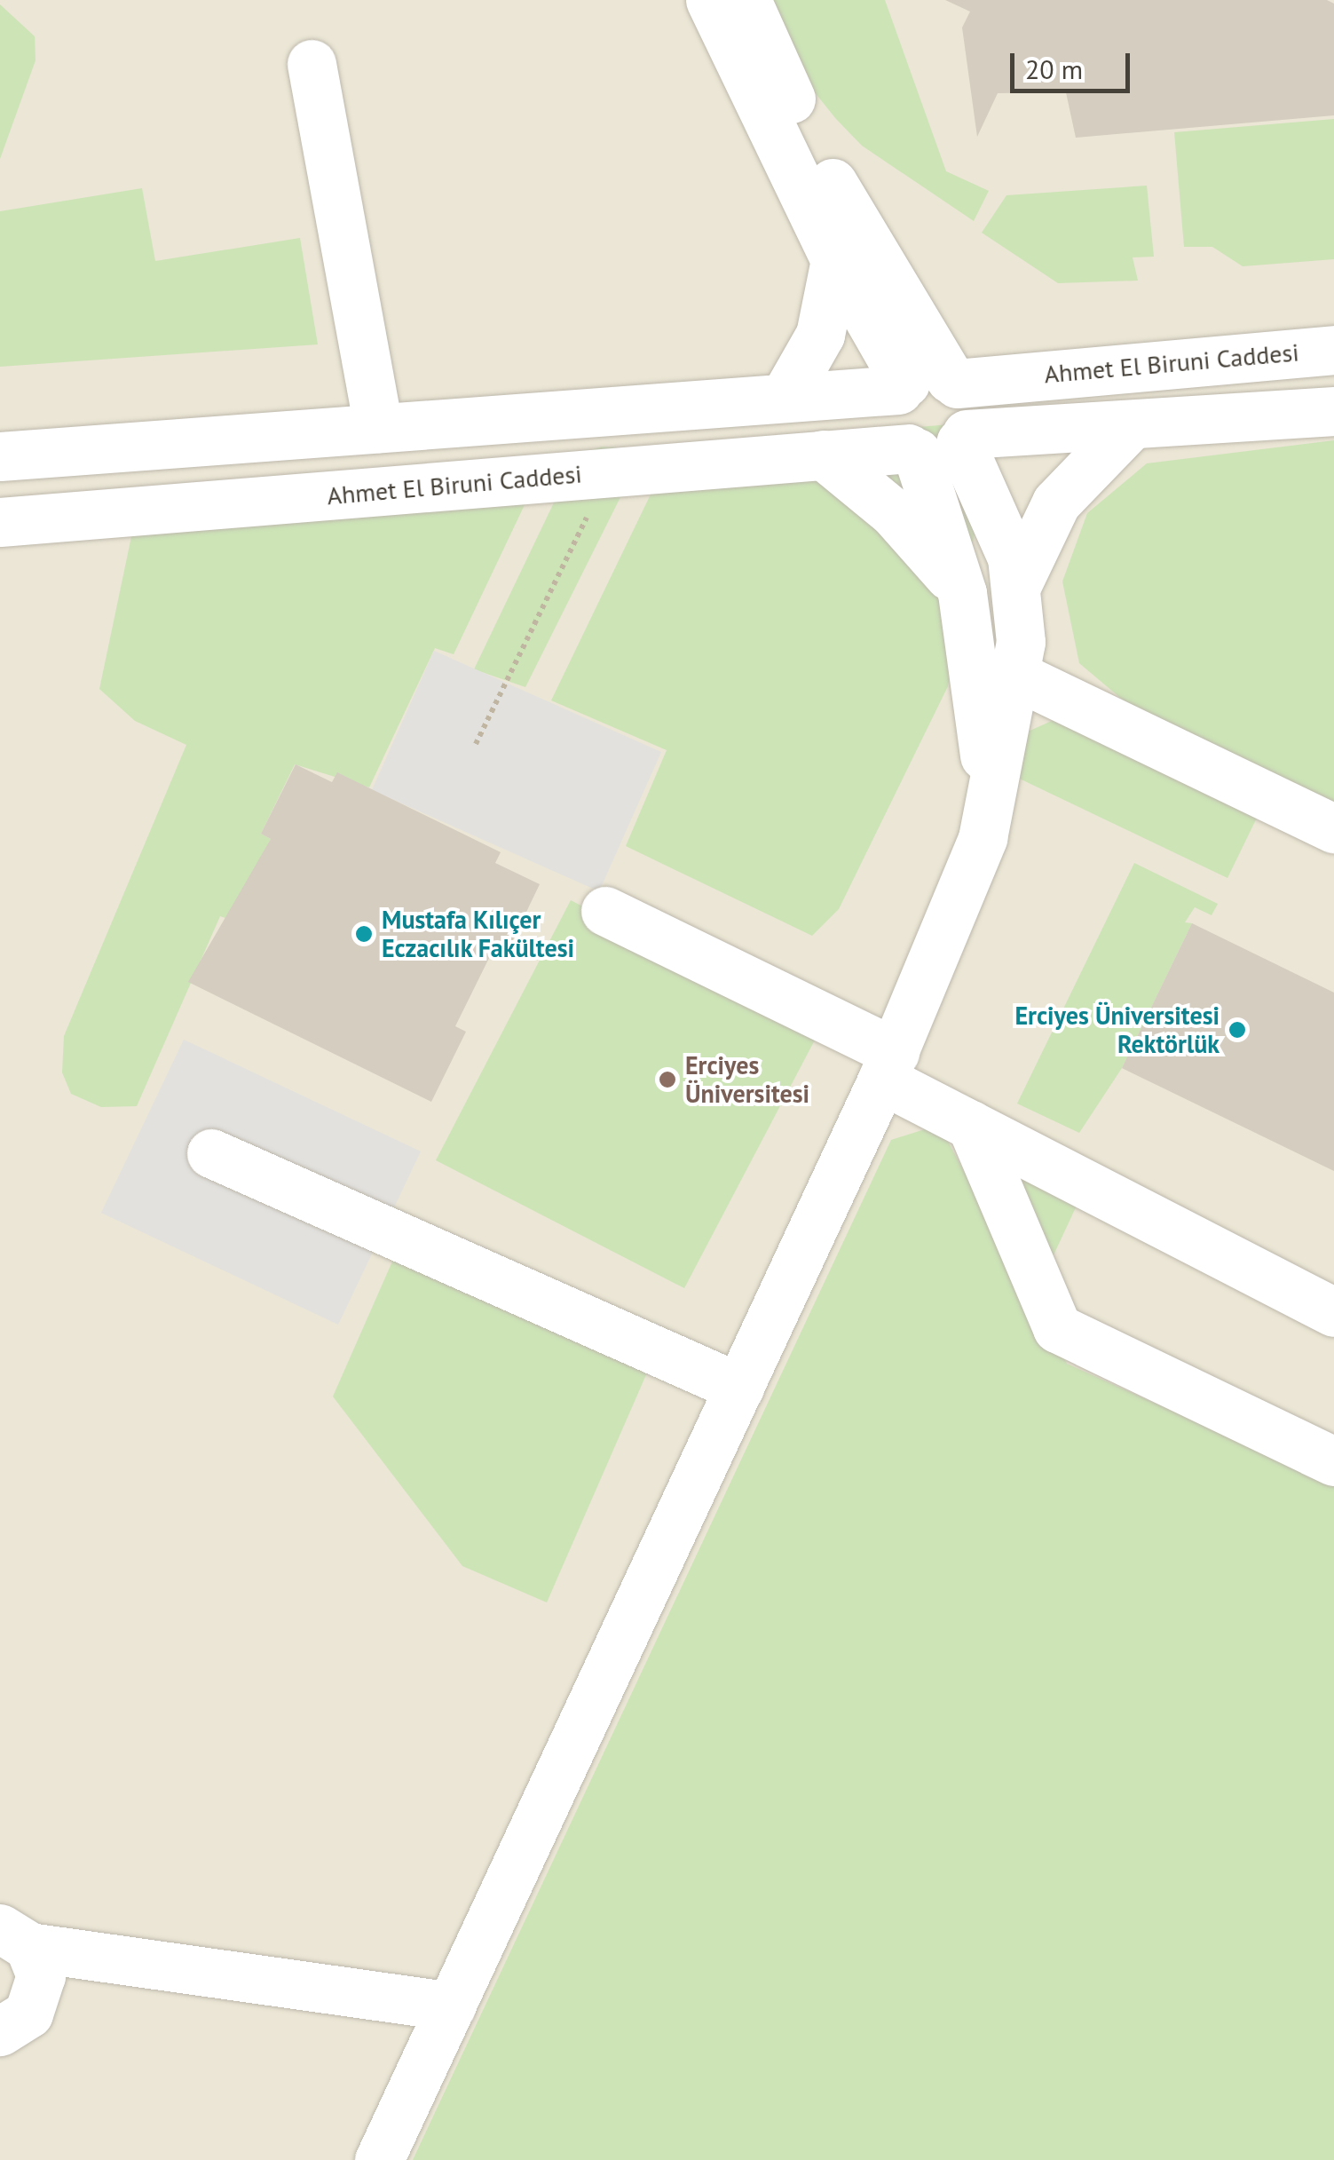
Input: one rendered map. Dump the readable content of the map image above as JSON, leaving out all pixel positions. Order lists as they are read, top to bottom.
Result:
{
  "streets": {
    "street": ["Ahmet El Biruni Caddesi"]
  },
  "places": ["Mustafa Kılıçer Eczacılık Fakültesi", "Erciyes Üniversitesi Rektörlük", "Erciyes Üniversitesi"],
  "scale_bar": "20 m"
}
